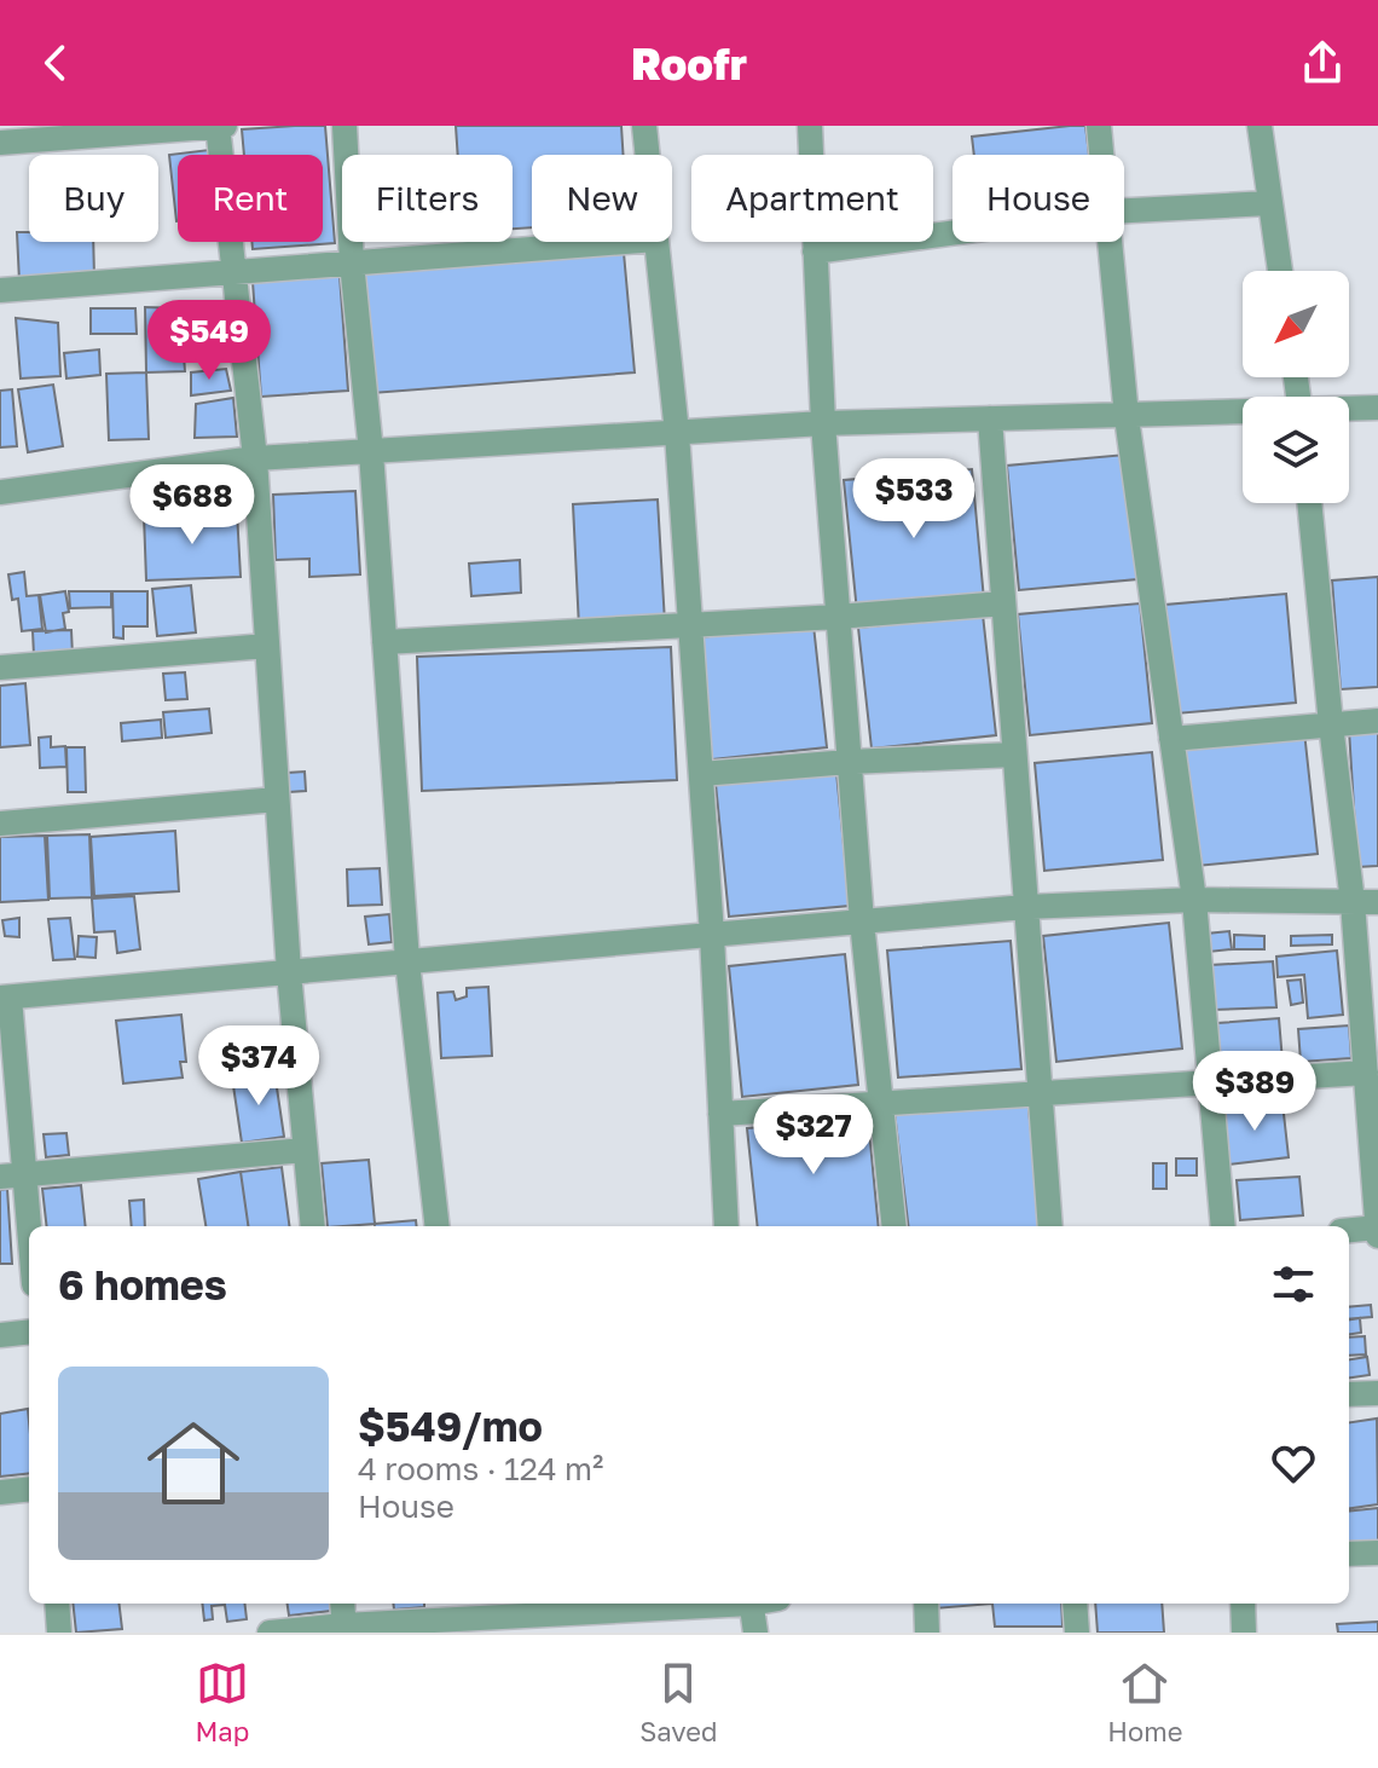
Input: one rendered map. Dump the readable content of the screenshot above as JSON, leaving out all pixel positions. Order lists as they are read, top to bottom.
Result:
{
  "north": "bottom left",
  "page": {
    "header": "Roofr",
    "chip": [
      "Buy",
      "Rent",
      "Filters",
      "New",
      "Apartment",
      "House"
    ],
    "price": [
      "$549",
      "$533",
      "$688",
      "$374",
      "$389",
      "$327"
    ],
    "heading": "6 homes",
    "list": [
      {
        "name": "$549/mo",
        "note": "4 rooms · 124 m² · House"
      }
    ],
    "tabs": ["Map", "Saved", "Home"]
  }
}
